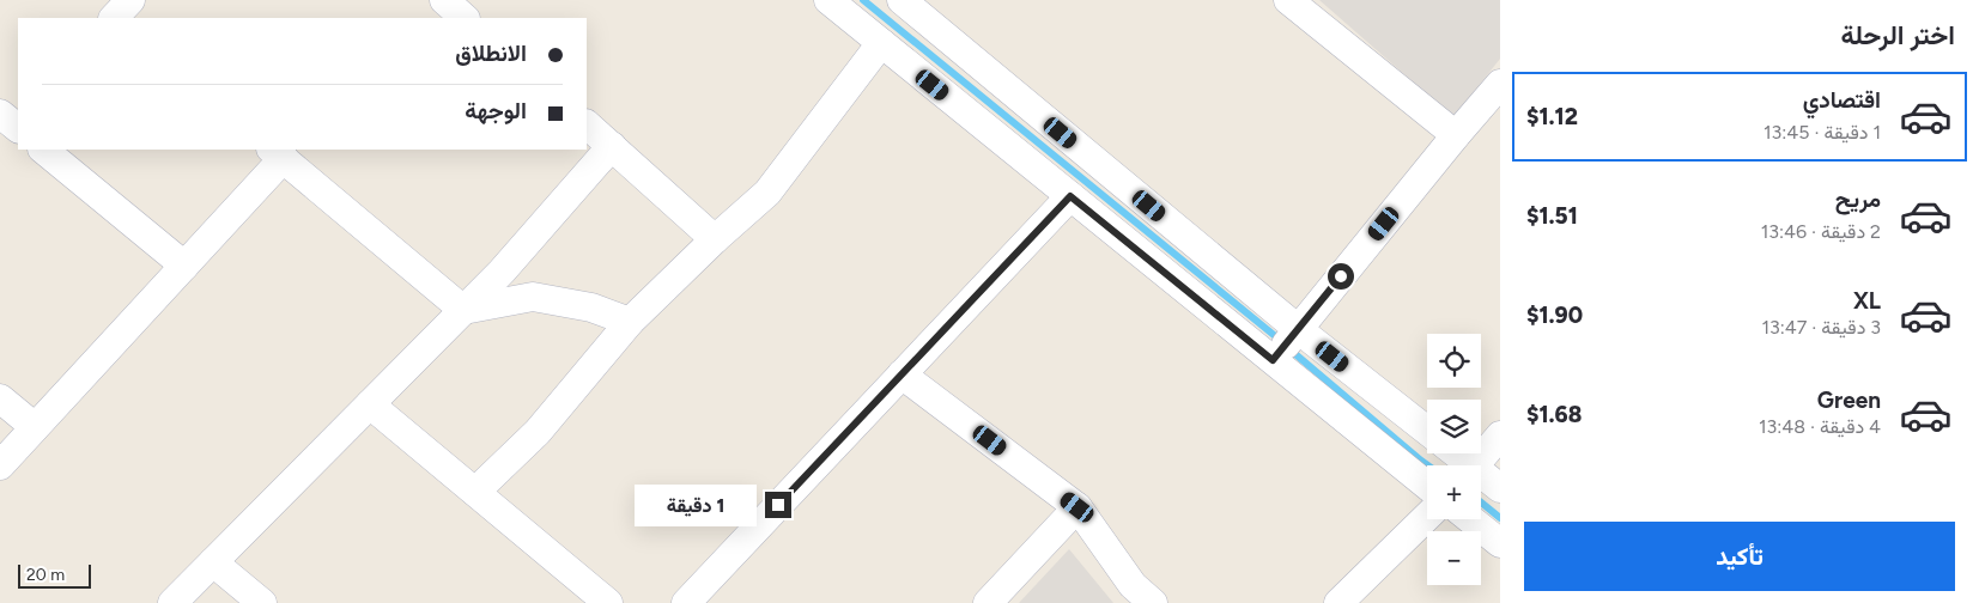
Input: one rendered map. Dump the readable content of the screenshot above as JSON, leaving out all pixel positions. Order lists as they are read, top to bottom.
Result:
{
  "scale_bar": "20 m",
  "page": {
    "heading": "اختر الرحلة",
    "banner": ["الانطلاق", "الوجهة"],
    "list": [
      {
        "name": "اقتصادي",
        "note": "1 دقيقة · 13:45",
        "value": "$1.12"
      },
      {
        "name": "مريح",
        "note": "2 دقيقة · 13:46",
        "value": "$1.51"
      },
      {
        "name": "XL",
        "note": "3 دقيقة · 13:47",
        "value": "$1.90"
      },
      {
        "name": "Green",
        "note": "4 دقيقة · 13:48",
        "value": "$1.68"
      }
    ],
    "map_buttons": ["+", "−"],
    "bubble": "1 دقيقة",
    "buttons": "تأكيد",
    "scale": "20 m"
  }
}
